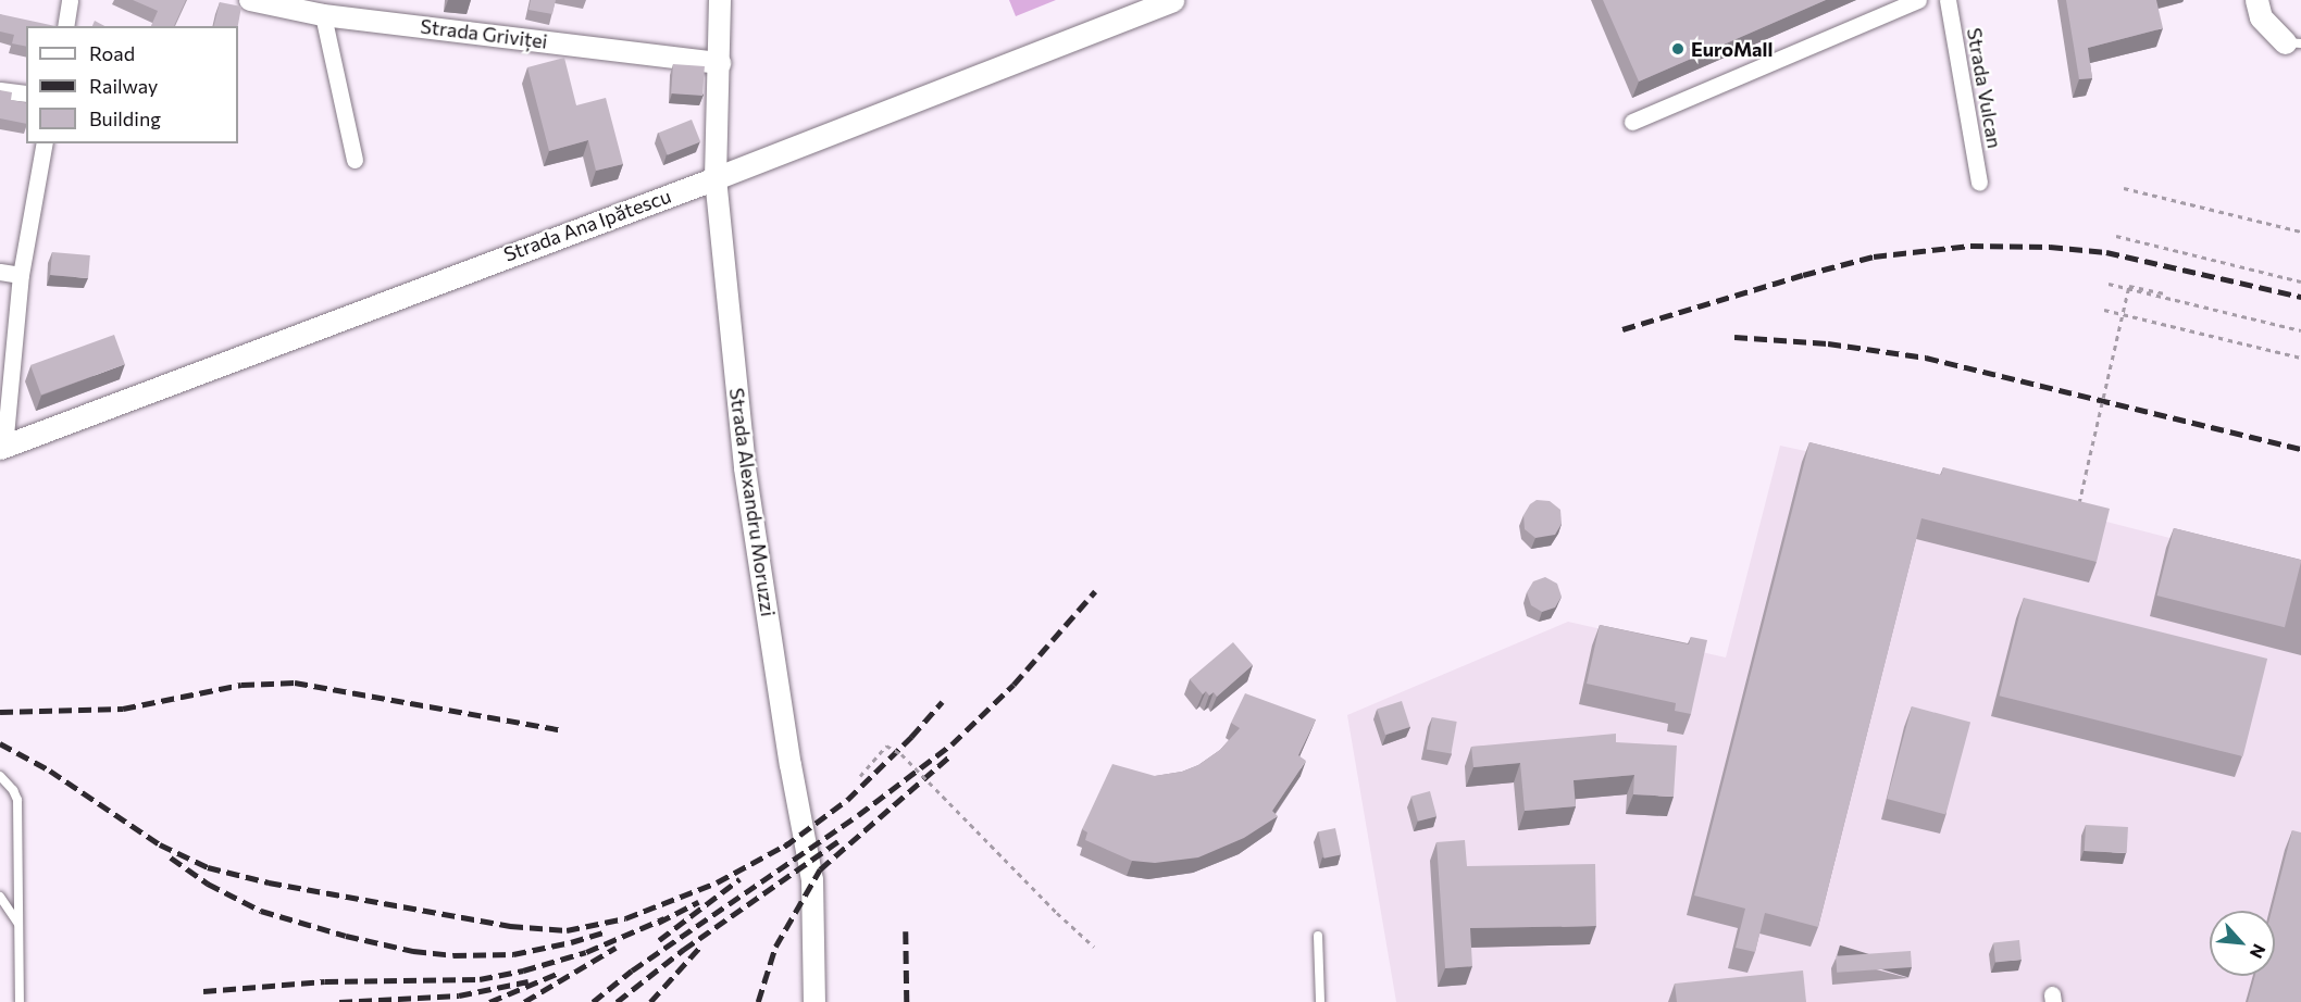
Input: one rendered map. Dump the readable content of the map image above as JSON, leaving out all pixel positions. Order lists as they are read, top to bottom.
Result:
{
  "streets": {
    "main road": ["Strada Ana Ipătescu"],
    "street": ["Strada Griviței", "Strada Vulcan", "Strada Alexandru Moruzzi"]
  },
  "crossings": [
    ["Strada Griviței", "Strada Alexandru Moruzzi"],
    ["Strada Ana Ipătescu", "Strada Alexandru Moruzzi"]
  ],
  "places": ["EuroMall"],
  "legend": ["Road", "Railway", "Building"],
  "north": "bottom right"
}
